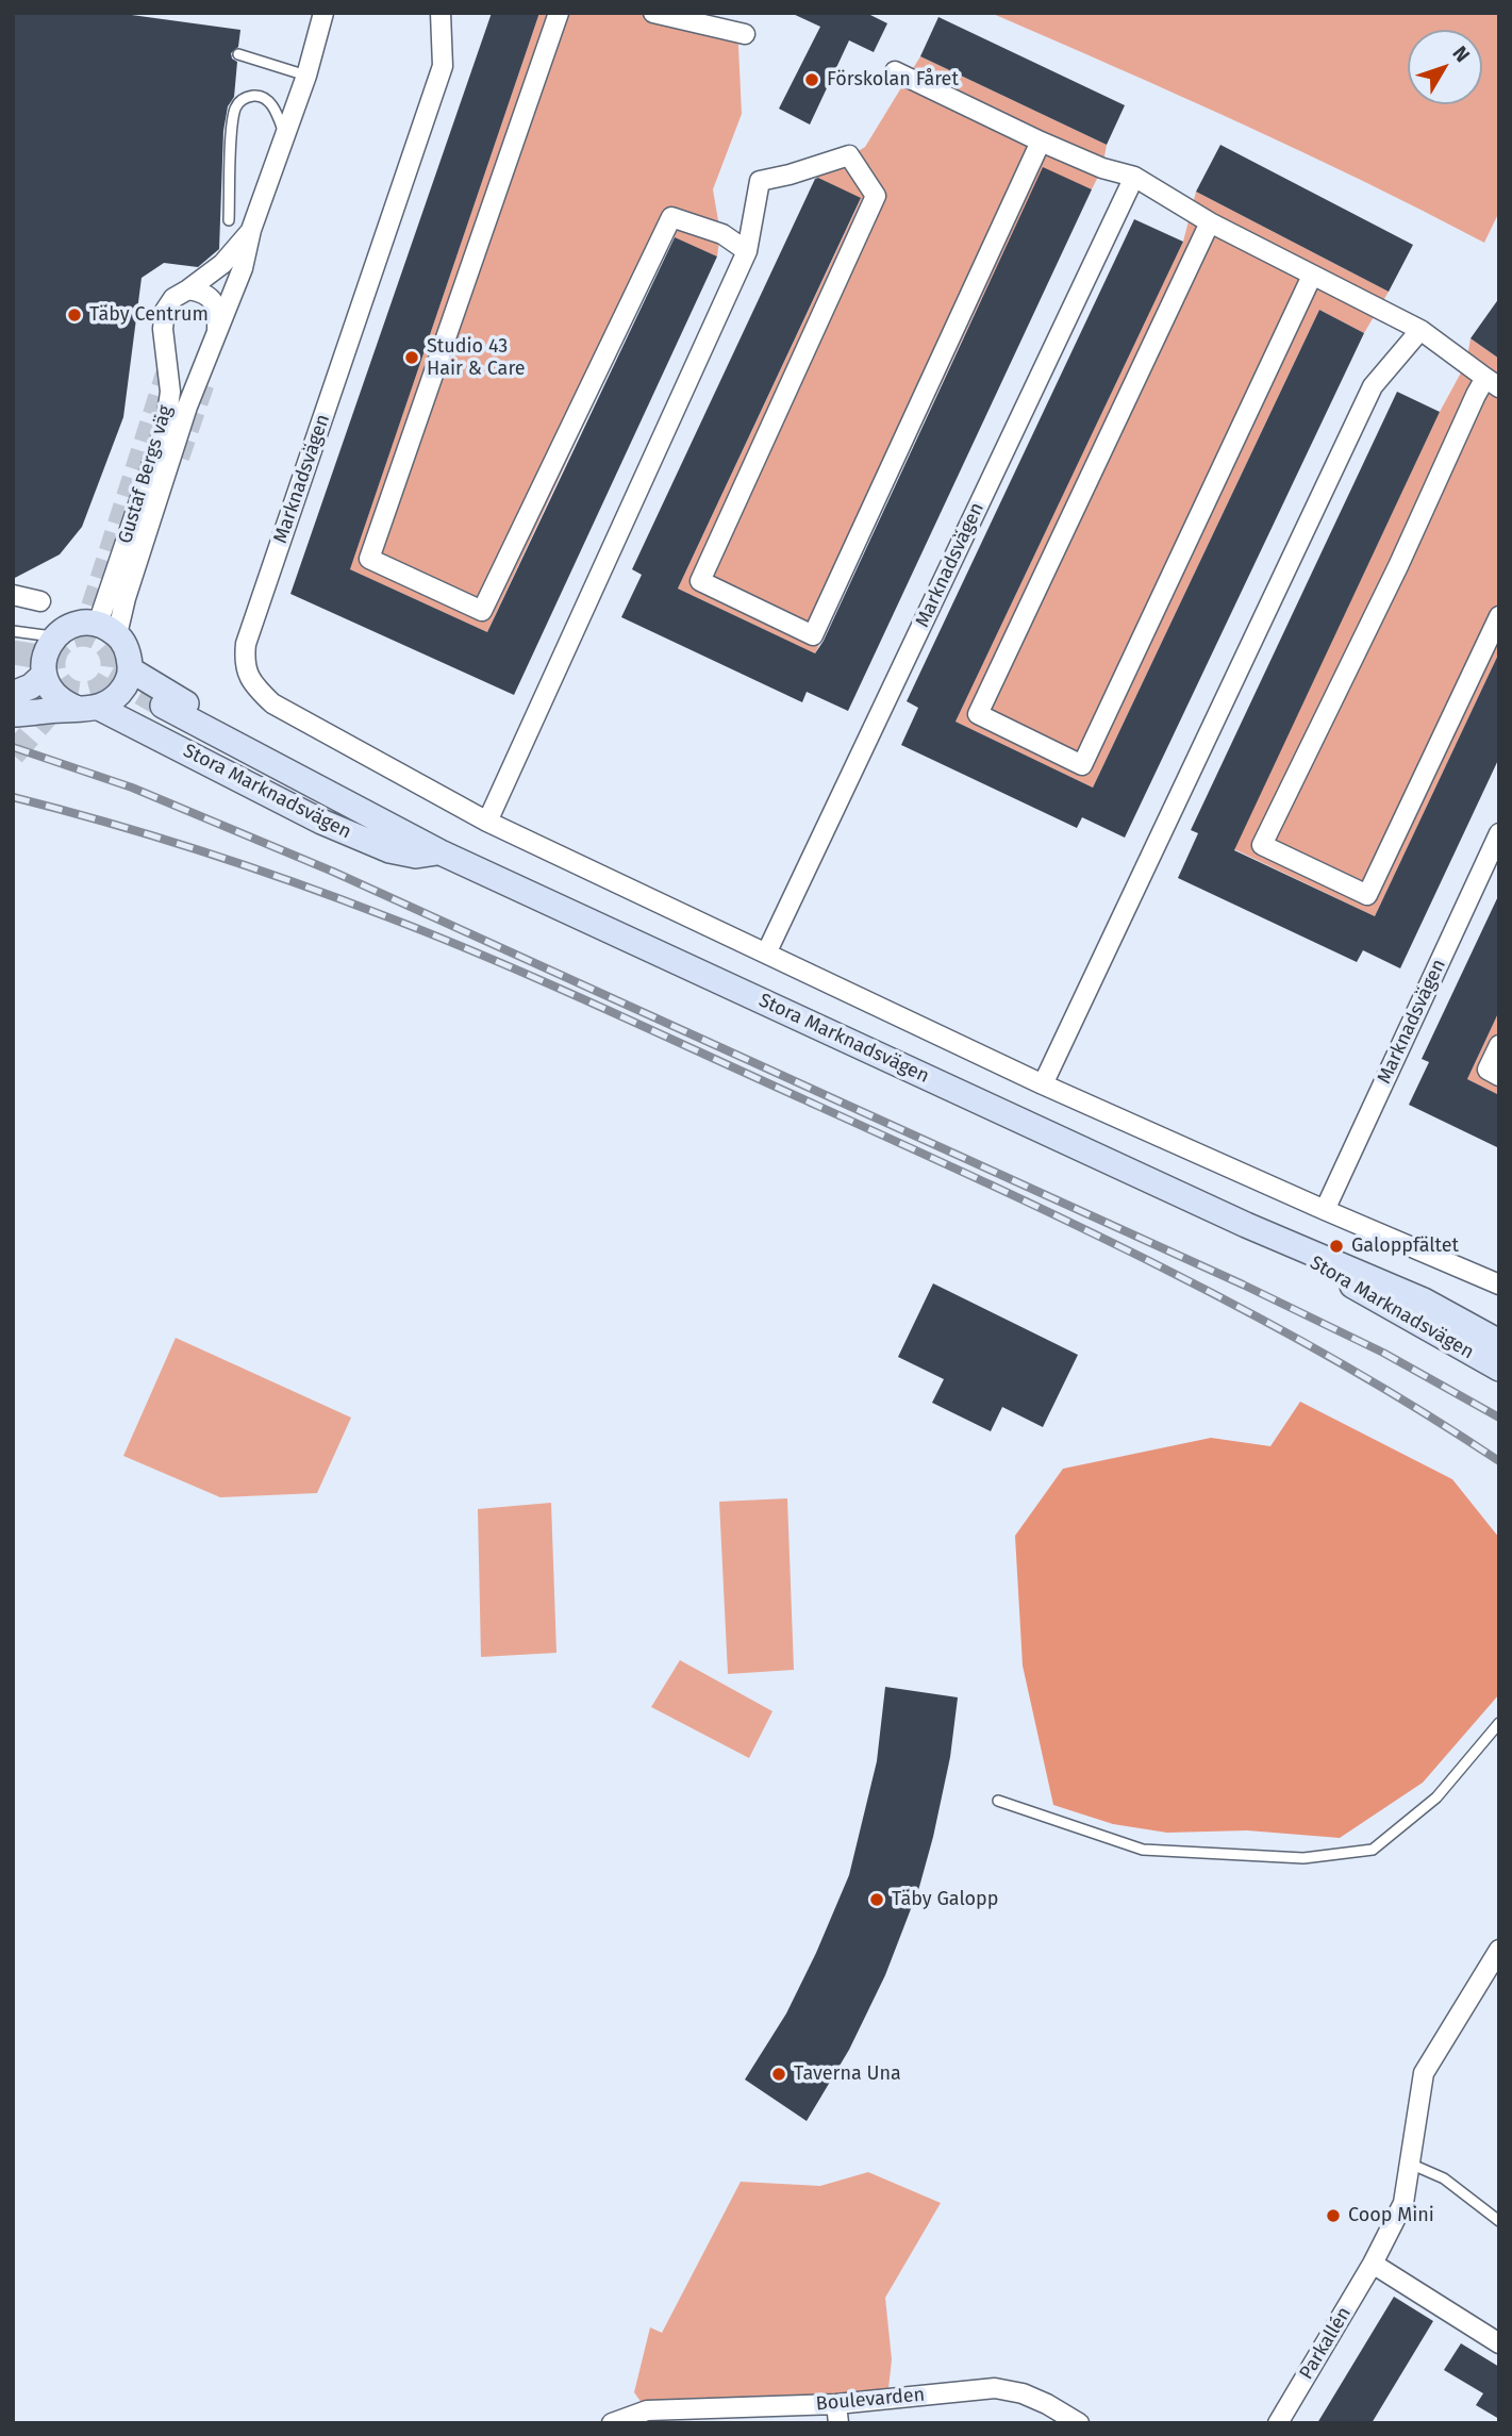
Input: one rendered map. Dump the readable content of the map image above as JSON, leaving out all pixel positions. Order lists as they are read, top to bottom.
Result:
{
  "streets": {
    "street": [
      "Gustaf Bergs väg",
      "Marknadsvägen",
      "Stora Marknadsvägen",
      "Parkallén",
      "Boulevarden"
    ]
  },
  "crossings": [
    ["Gustaf Bergs väg", "Stora Marknadsvägen"]
  ],
  "places": [
    "Förskolan Fåret",
    "Täby Centrum",
    "Studio 43 Hair & Care",
    "Galoppfältet",
    "Täby Galopp",
    "Taverna Una",
    "Coop Mini"
  ],
  "north": "top right"
}
